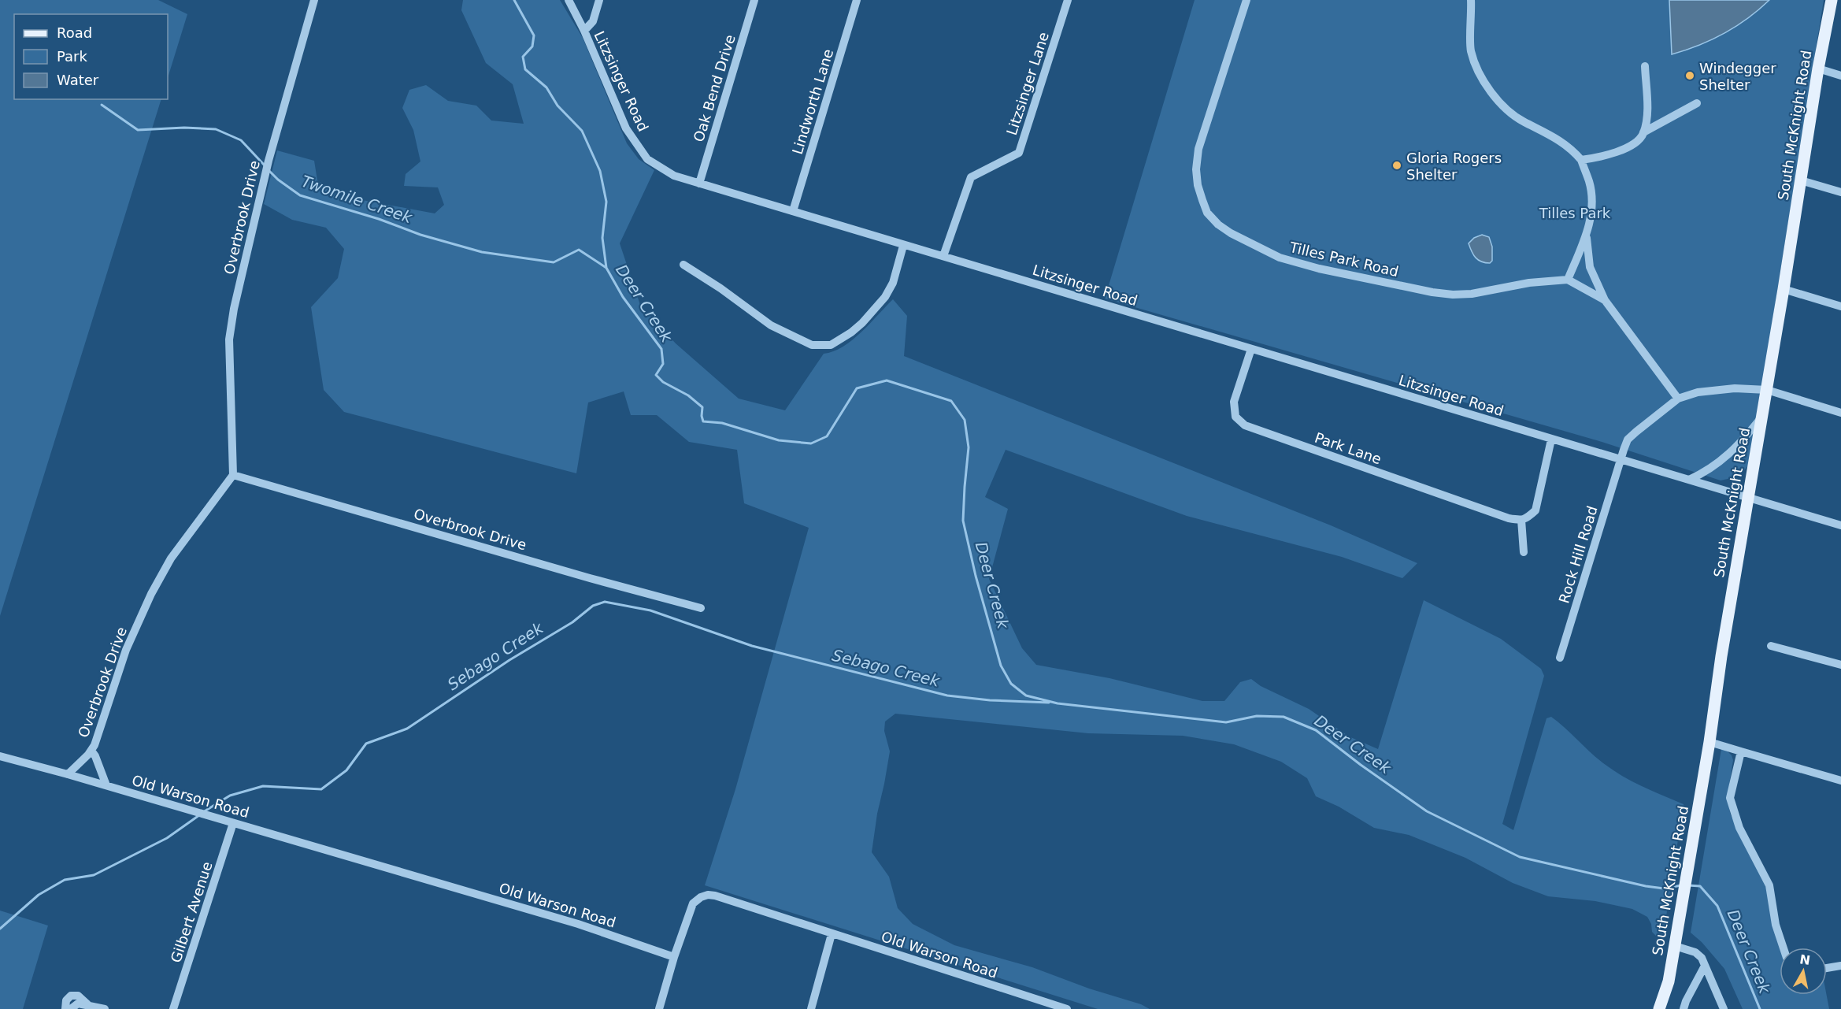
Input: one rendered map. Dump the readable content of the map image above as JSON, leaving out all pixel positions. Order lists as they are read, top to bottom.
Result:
{
  "streets": {
    "main road": ["South McKnight Road"],
    "street": [
      "Litzsinger Road",
      "Litzsinger Lane",
      "Oak Bend Drive",
      "Lindworth Lane",
      "Overbrook Drive",
      "Tilles Park Road",
      "Park Lane",
      "Rock Hill Road",
      "Old Warson Road",
      "Gilbert Avenue"
    ]
  },
  "crossings": [
    ["Litzsinger Road", "Litzsinger Lane"],
    ["Litzsinger Road", "Oak Bend Drive"],
    ["Litzsinger Road", "Lindworth Lane"],
    ["Litzsinger Road", "South McKnight Road"],
    ["Litzsinger Road", "Park Lane"],
    ["Litzsinger Road", "Rock Hill Road"],
    ["Overbrook Drive", "Old Warson Road"],
    ["Old Warson Road", "Gilbert Avenue"]
  ],
  "water": ["Twomile Creek", "Deer Creek", "Sebago Creek"],
  "parks": ["Tilles Park"],
  "places": ["Windegger Shelter", "Gloria Rogers Shelter"],
  "legend": ["Road", "Park", "Water"],
  "north": "top"
}
